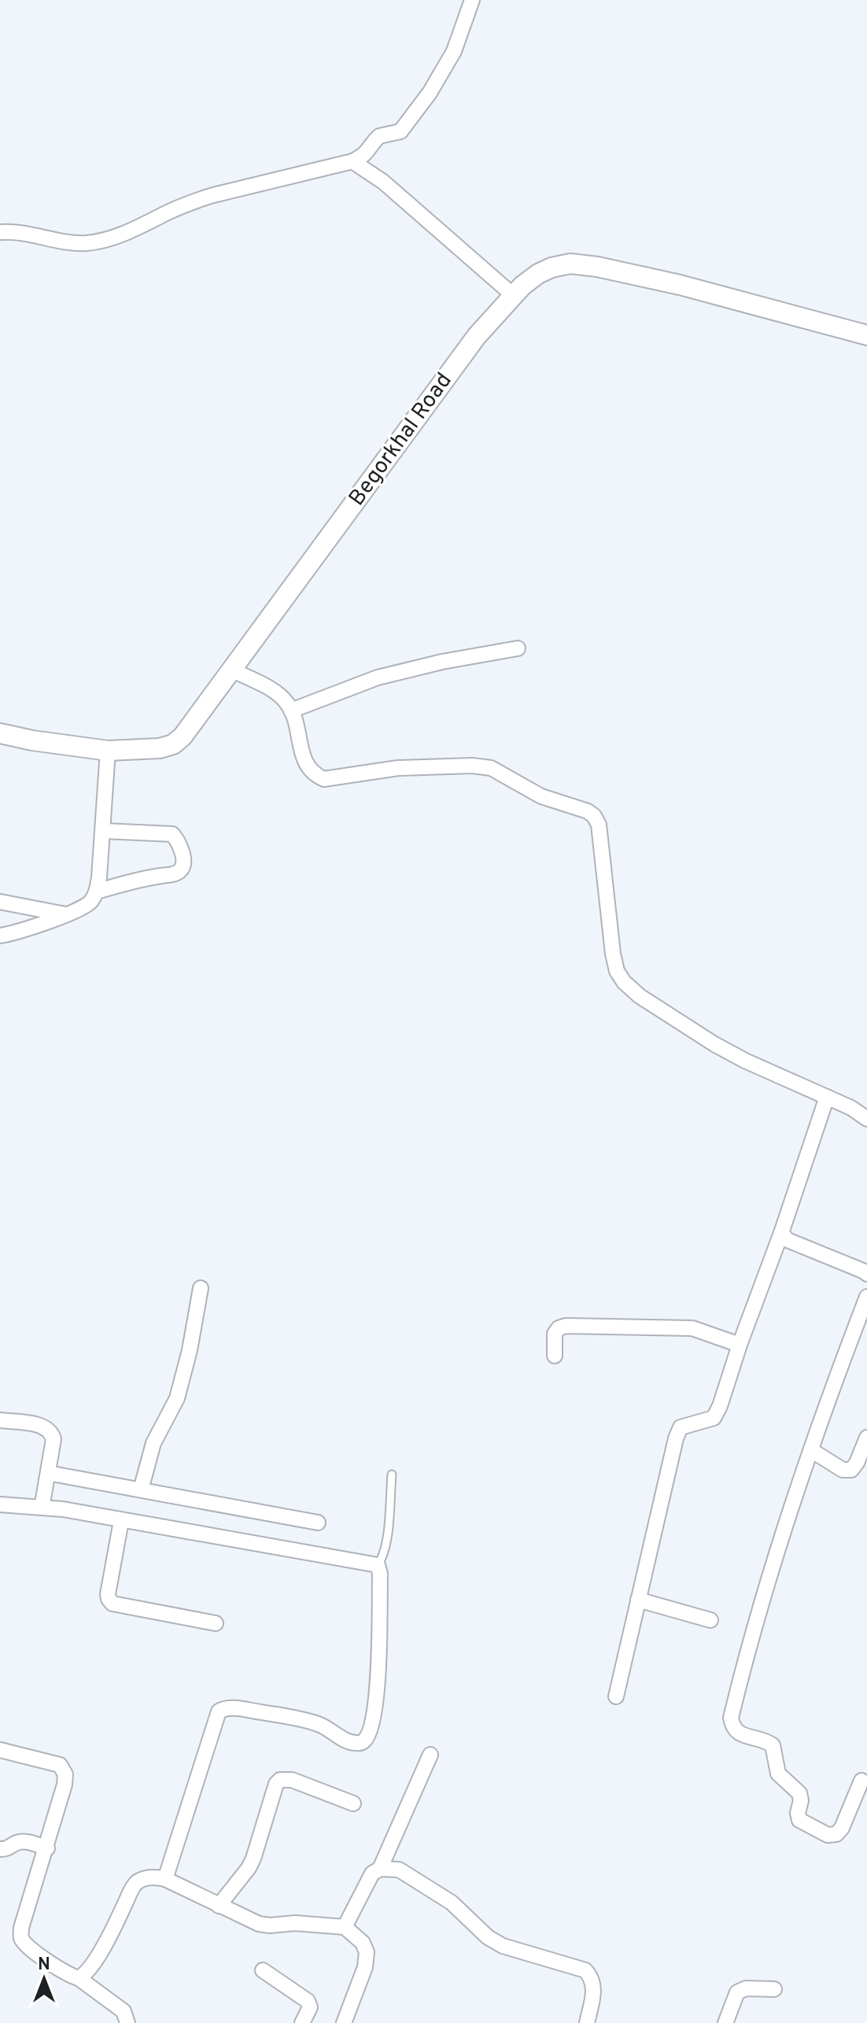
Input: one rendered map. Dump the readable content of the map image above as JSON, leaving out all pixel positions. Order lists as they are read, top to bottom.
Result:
{
  "streets": {
    "street": ["Begorkhal Road"]
  },
  "north": "top"
}
